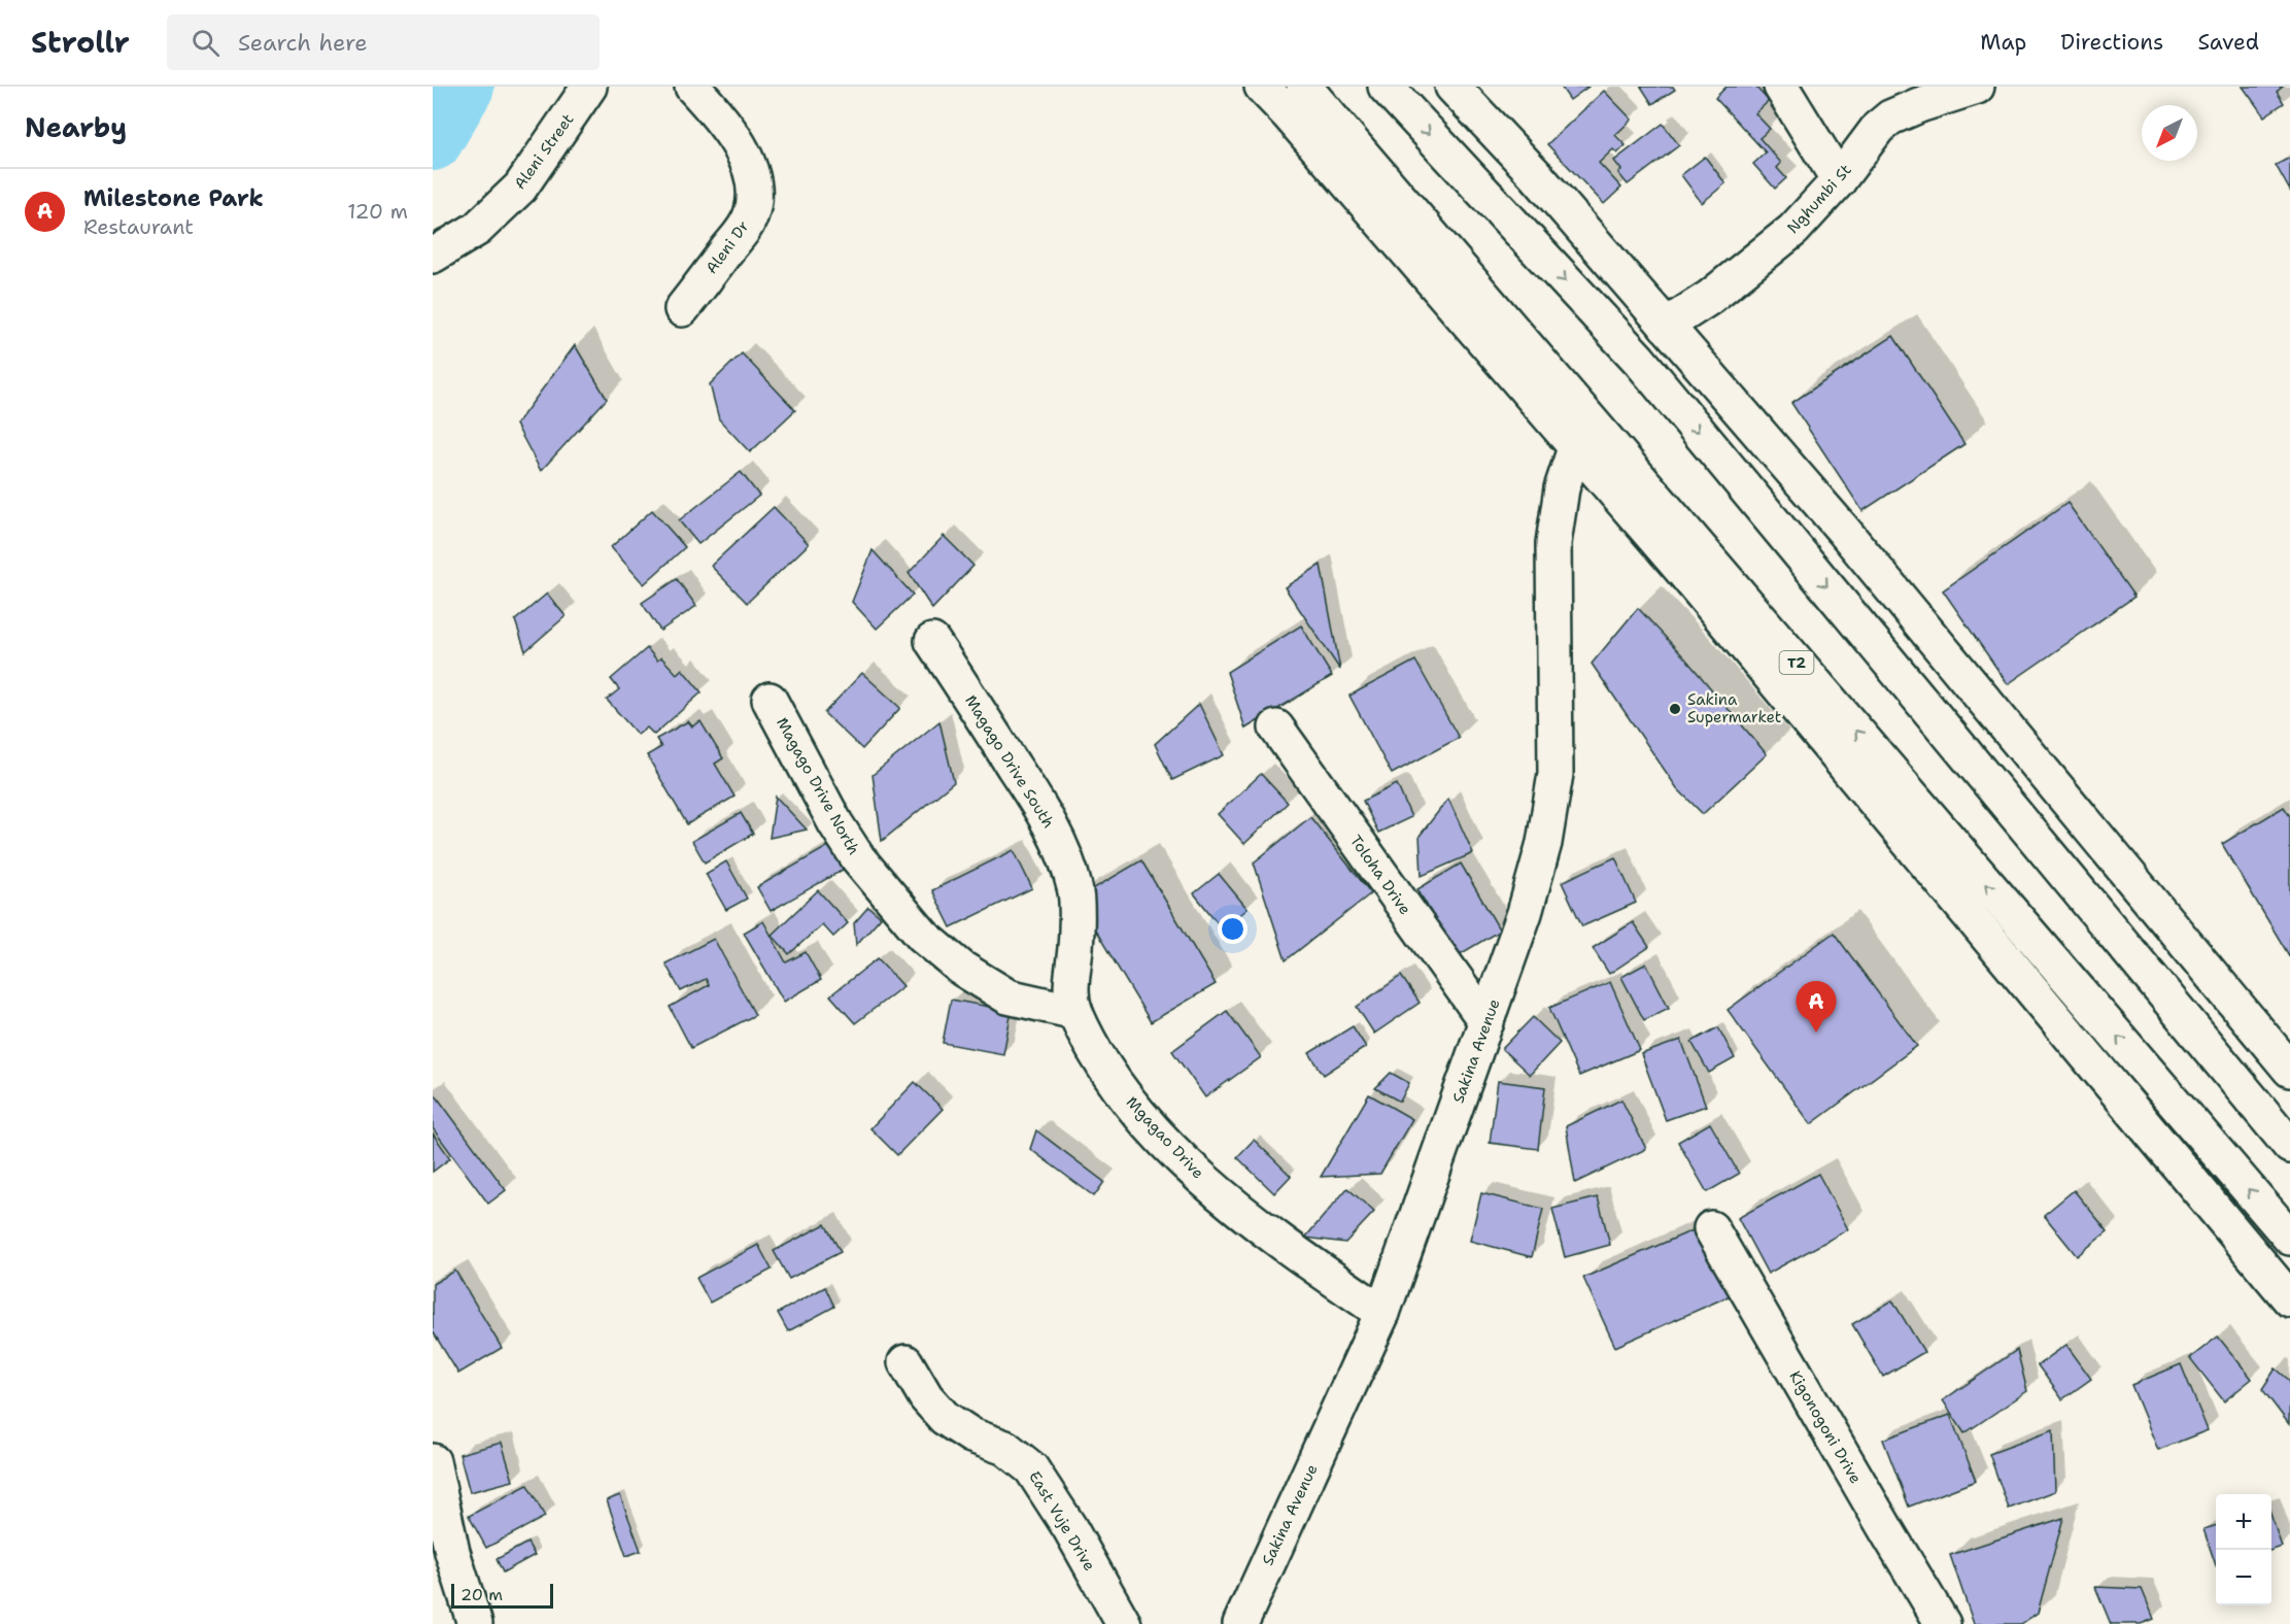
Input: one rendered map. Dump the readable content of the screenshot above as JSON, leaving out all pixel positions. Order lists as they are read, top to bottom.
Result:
{
  "streets": {
    "main road": [
      "Aleni Street",
      "Nghumbi St",
      "Aleni Dr",
      "T2",
      "Magago Drive South",
      "Magago Drive North",
      "Toloha Drive",
      "Sakina Avenue",
      "Mgagao Drive",
      "Kigonogoni Drive",
      "East Vuje Drive"
    ]
  },
  "crossings": [
    ["Magago Drive South", "Mgagao Drive"],
    ["Magago Drive North", "Mgagao Drive"],
    ["Toloha Drive", "Sakina Avenue"],
    ["Sakina Avenue", "Mgagao Drive"]
  ],
  "places": ["Sakina Supermarket"],
  "scale_bar": "20 m",
  "north": "bottom left",
  "page": {
    "header": "Strollr",
    "search": "Search here",
    "nav": ["Map", "Directions", "Saved"],
    "heading": "Nearby",
    "list": [
      {
        "mark": "A",
        "name": "Milestone Park",
        "note": "Restaurant",
        "value": "120 m"
      }
    ],
    "pins": "A",
    "map_buttons": ["+", "−"],
    "scale": "20 m"
  }
}
